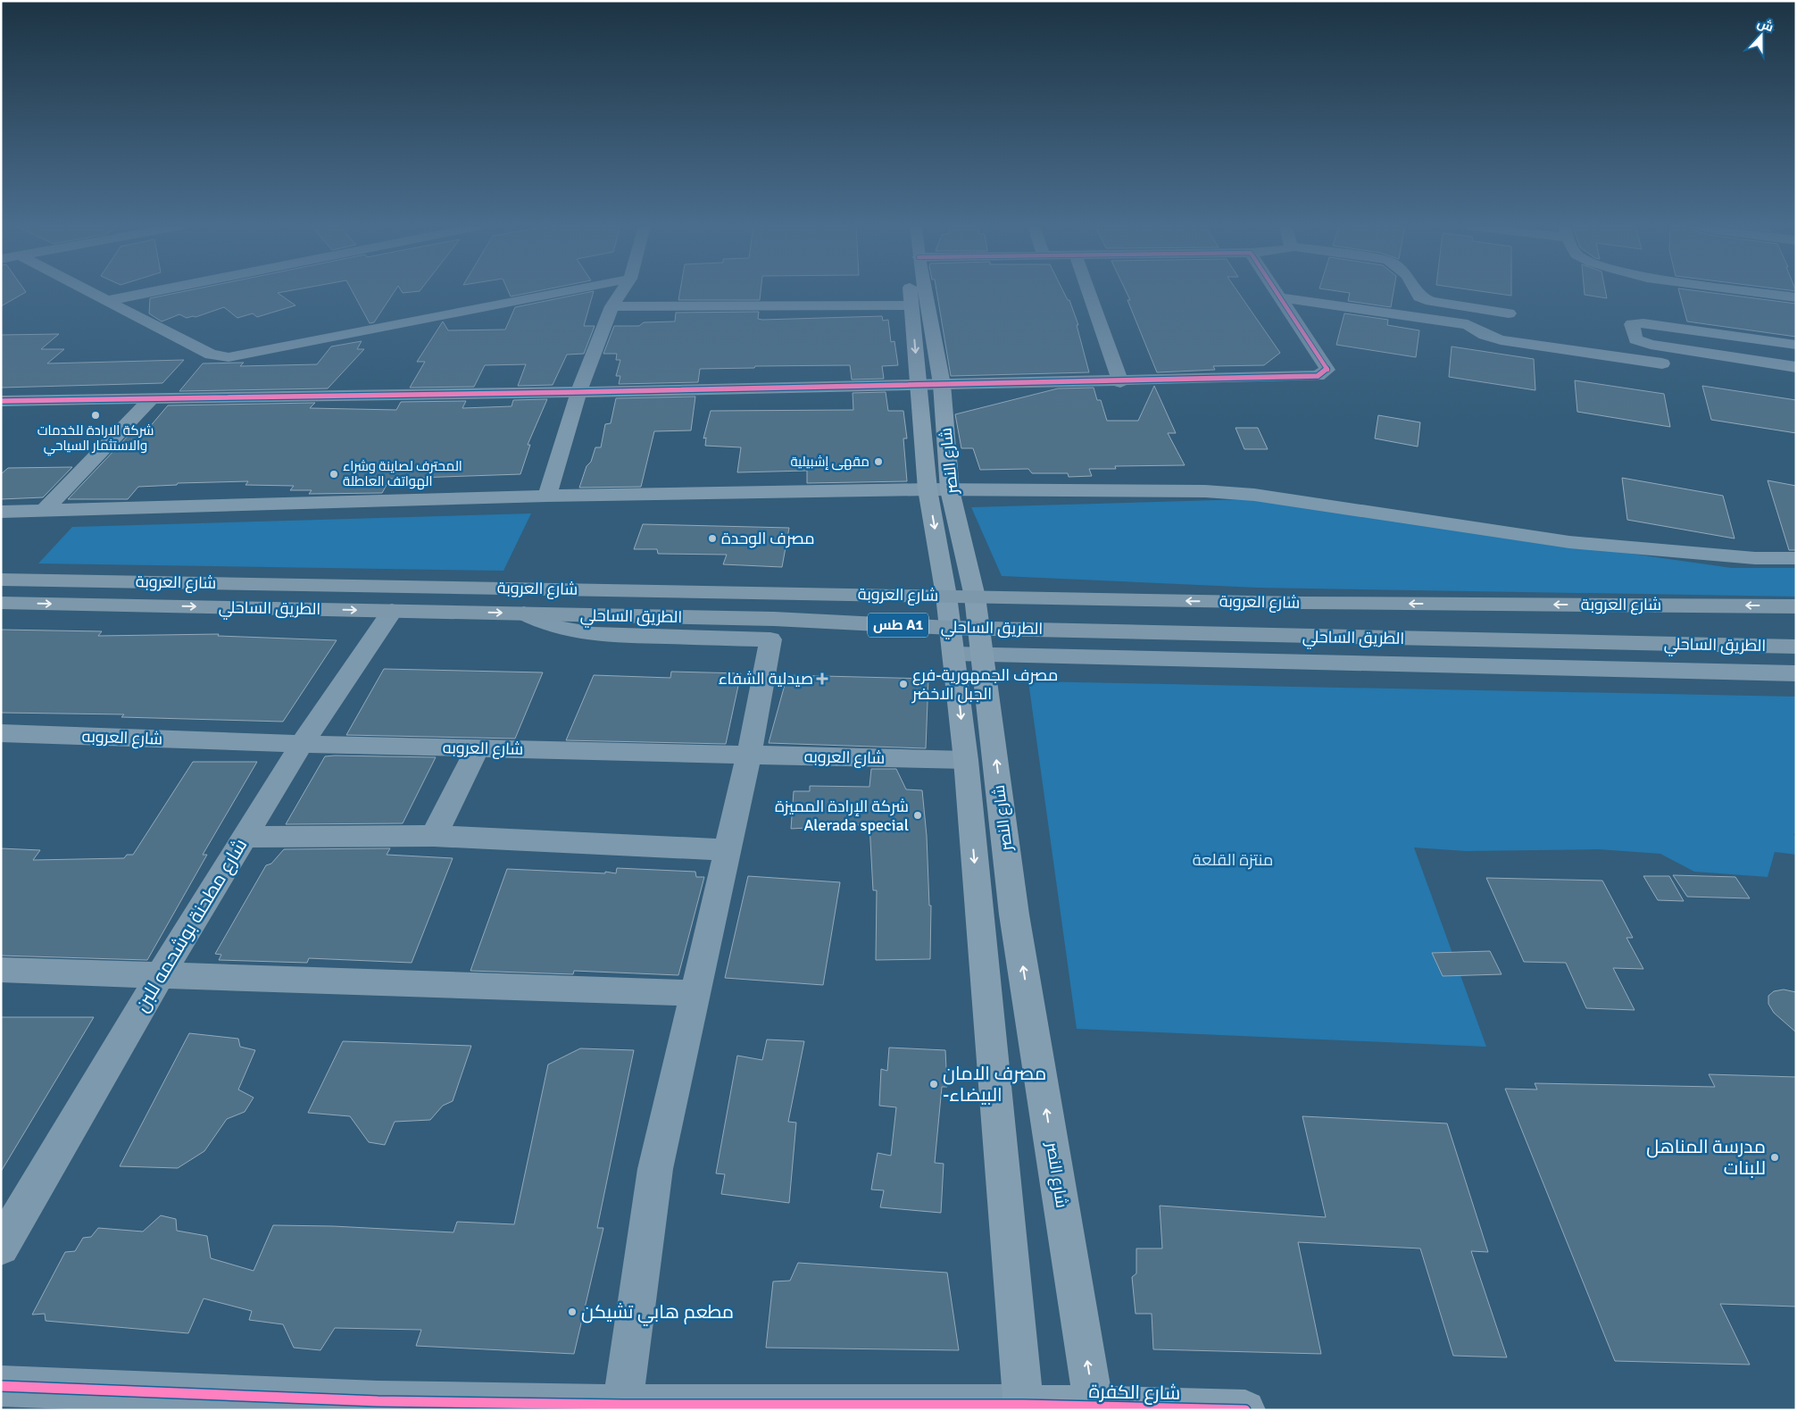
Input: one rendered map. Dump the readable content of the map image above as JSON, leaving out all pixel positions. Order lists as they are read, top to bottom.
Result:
{
  "streets": {
    "highway": ["شارع العروبة", "الطريق الساحلي", "طس A1"],
    "street": [
      "شارع النصر",
      "شارع العروبه",
      "شارع مطحنة بوشحمه للبن",
      "شارع الكفرة"
    ]
  },
  "crossings": [
    ["شارع النصر", "شارع العروبة"],
    ["شارع النصر", "الطريق الساحلي"],
    ["شارع النصر", "شارع العروبه"],
    ["شارع النصر", "شارع الكفرة"],
    ["الطريق الساحلي", "شارع مطحنة بوشحمه للبن"],
    ["شارع العروبه", "شارع مطحنة بوشحمه للبن"]
  ],
  "one_way": ["شارع العروبة"],
  "parks": ["منتزة القلعة"],
  "places": {
    "other": [
      "شركة الارادة للخدمات والاستثمار السياحي",
      "مقهى إشبيلية",
      "المحترف لصاينة وشراء الهواتف العاطلة",
      "مصرف الوحدة",
      "مصرف الجمهورية-فرع الجبل الاخضر",
      "شركة الإرادة المميزة Alerada special",
      "مصرف الامان -البيضاء",
      "مدرسة المناهل للبنات",
      "مطعم هابي تشيكن"
    ],
    "health": ["صيدلية الشفاء"]
  },
  "north": "top"
}
